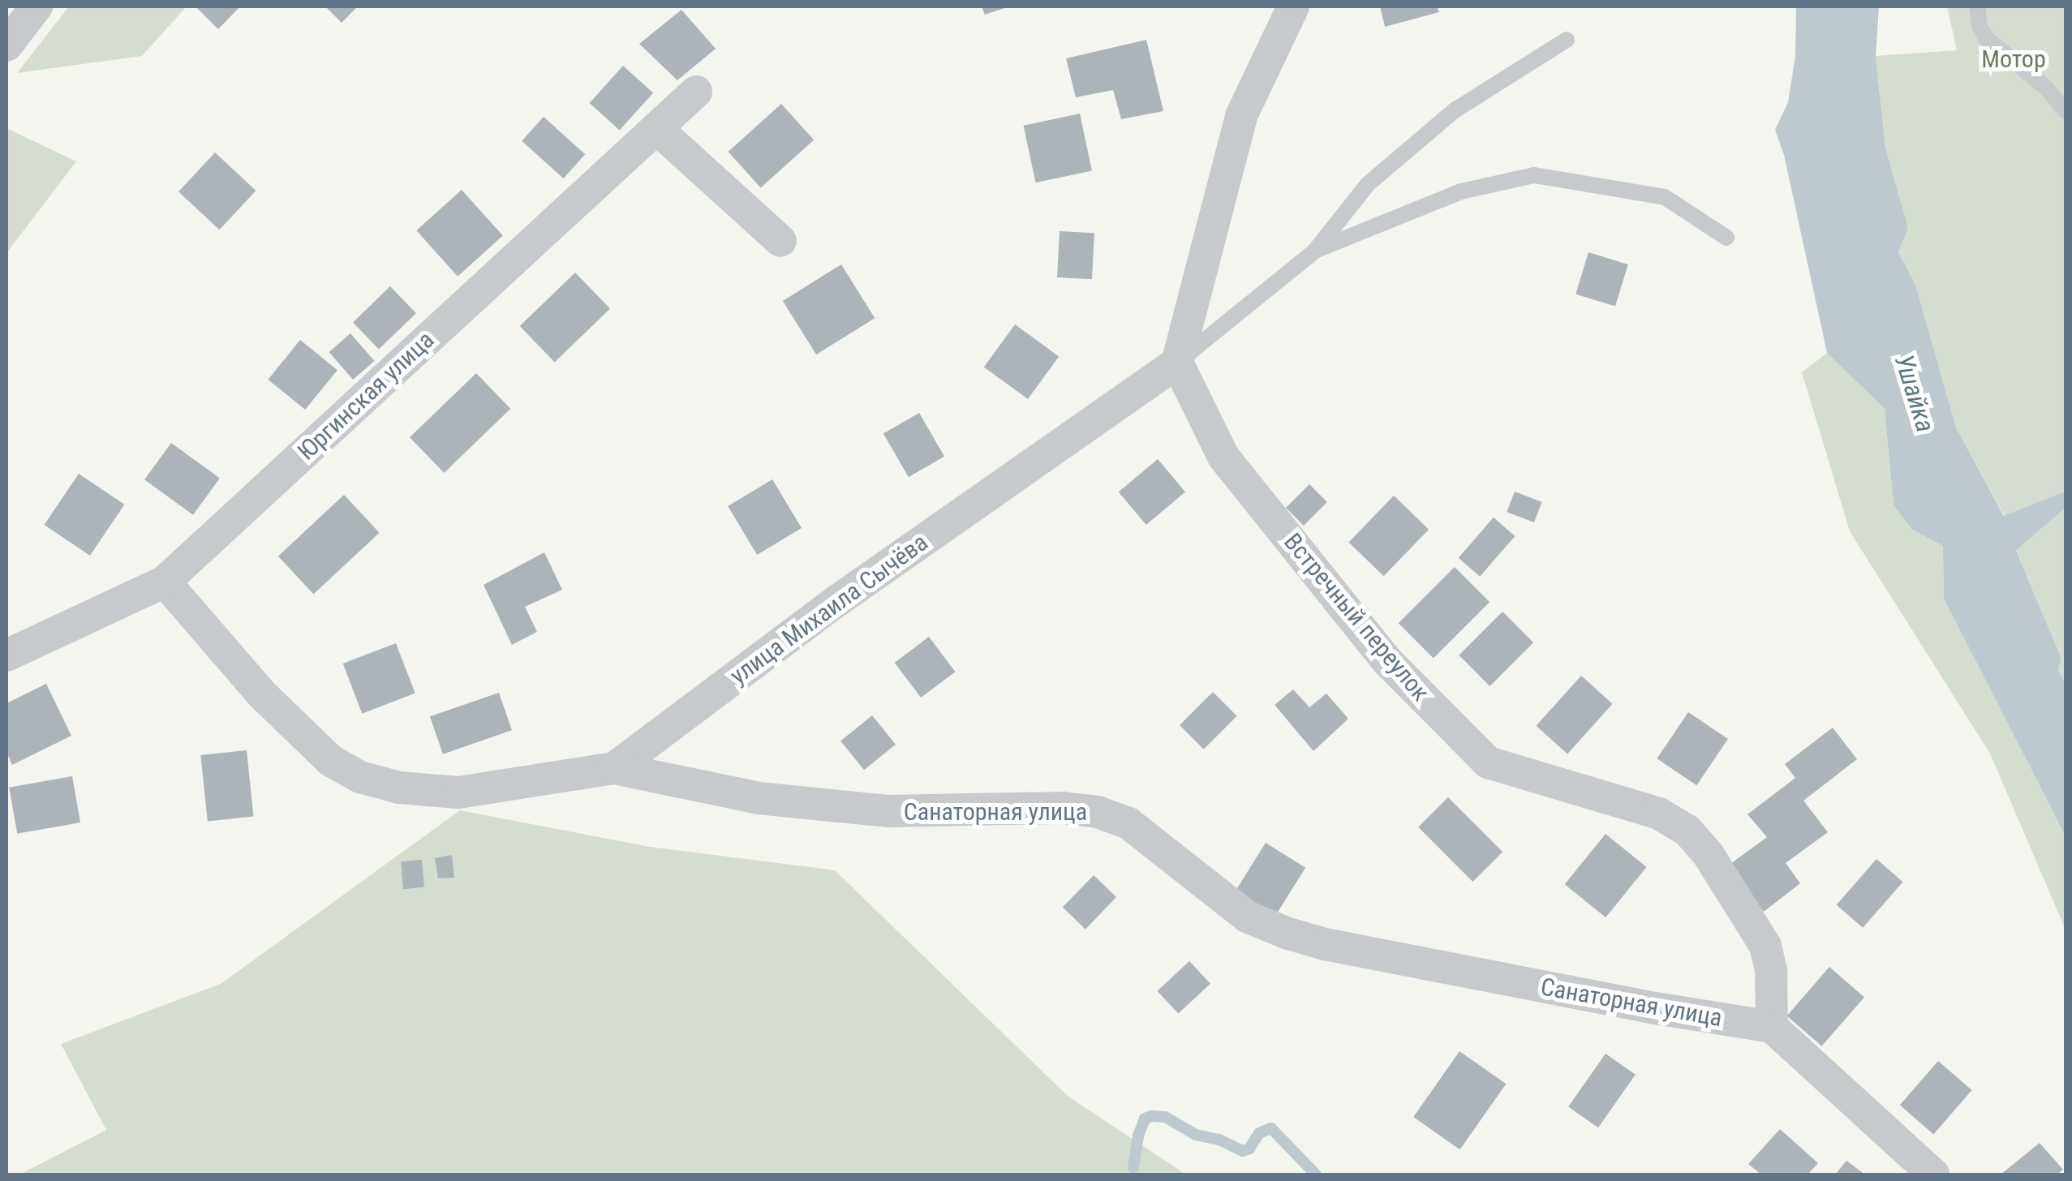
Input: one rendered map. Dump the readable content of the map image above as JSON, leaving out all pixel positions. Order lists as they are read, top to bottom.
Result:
{
  "streets": {
    "street": [
      "Юргинская улица",
      "улица Михаила Сычёва",
      "Встречный переулок",
      "Санаторная улица"
    ]
  },
  "crossings": [
    ["Юргинская улица", "улица Михаила Сычёва"],
    ["улица Михаила Сычёва", "Встречный переулок"],
    ["улица Михаила Сычёва", "Санаторная улица"],
    ["Встречный переулок", "Санаторная улица"]
  ],
  "water": ["Ушайка"],
  "parks": ["Мотор"]
}
